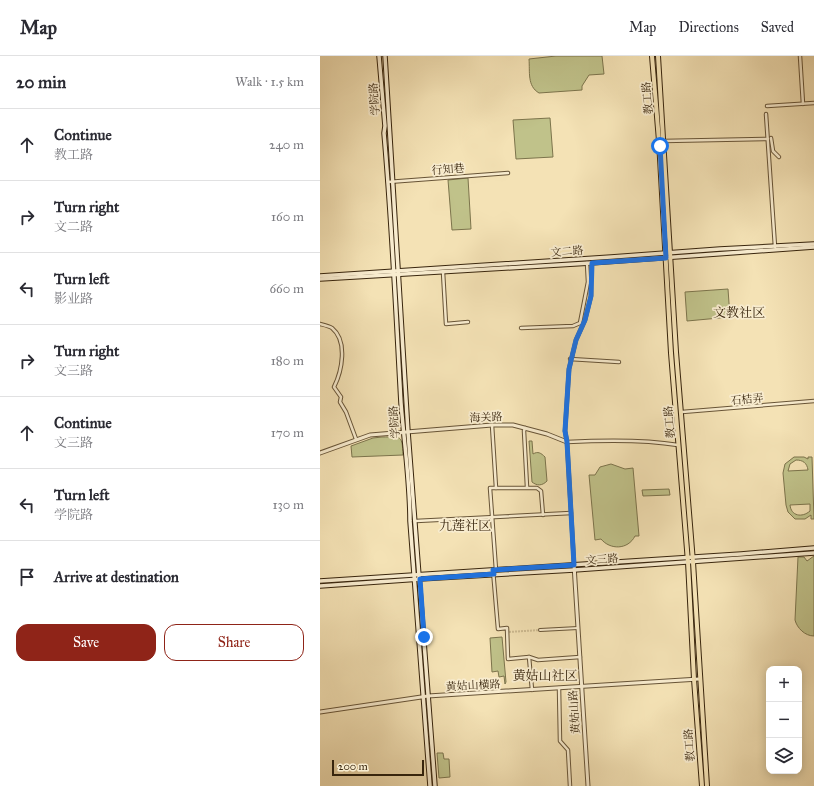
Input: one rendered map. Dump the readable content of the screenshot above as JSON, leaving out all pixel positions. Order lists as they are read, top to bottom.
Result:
{
  "streets": {
    "main road": [
      "教工路",
      "学院路",
      "文二路",
      "文三路"
    ],
    "street": [
      "行知巷",
      "石桔弄",
      "海关路",
      "黄姑山横路",
      "黄姑山路"
    ]
  },
  "crossings": [
    ["教工路", "文二路"],
    ["教工路", "石桔弄"],
    ["教工路", "文三路"],
    ["教工路", "黄姑山横路"],
    ["学院路", "行知巷"],
    ["学院路", "文二路"],
    ["学院路", "海关路"],
    ["学院路", "文三路"],
    ["学院路", "黄姑山横路"],
    ["文三路", "黄姑山路"],
    ["黄姑山横路", "黄姑山路"]
  ],
  "districts": ["文教社区", "九莲社区", "黄姑山社区"],
  "scale_bar": "200 m",
  "page": {
    "header": "Map",
    "nav": ["Map", "Directions", "Saved"],
    "heading": ["20 min", "Walk · 1.5 km"],
    "list": [
      ["Continue", "教工路", "240 m"],
      ["Turn right", "文二路", "160 m"],
      ["Turn left", "影业路", "660 m"],
      ["Turn right", "文三路", "180 m"],
      ["Continue", "文三路", "170 m"],
      ["Turn left", "学院路", "130 m"],
      "Arrive at destination"
    ],
    "buttons": ["Save", "Share"],
    "map_buttons": ["+", "−"],
    "scale": "200 m"
  }
}
